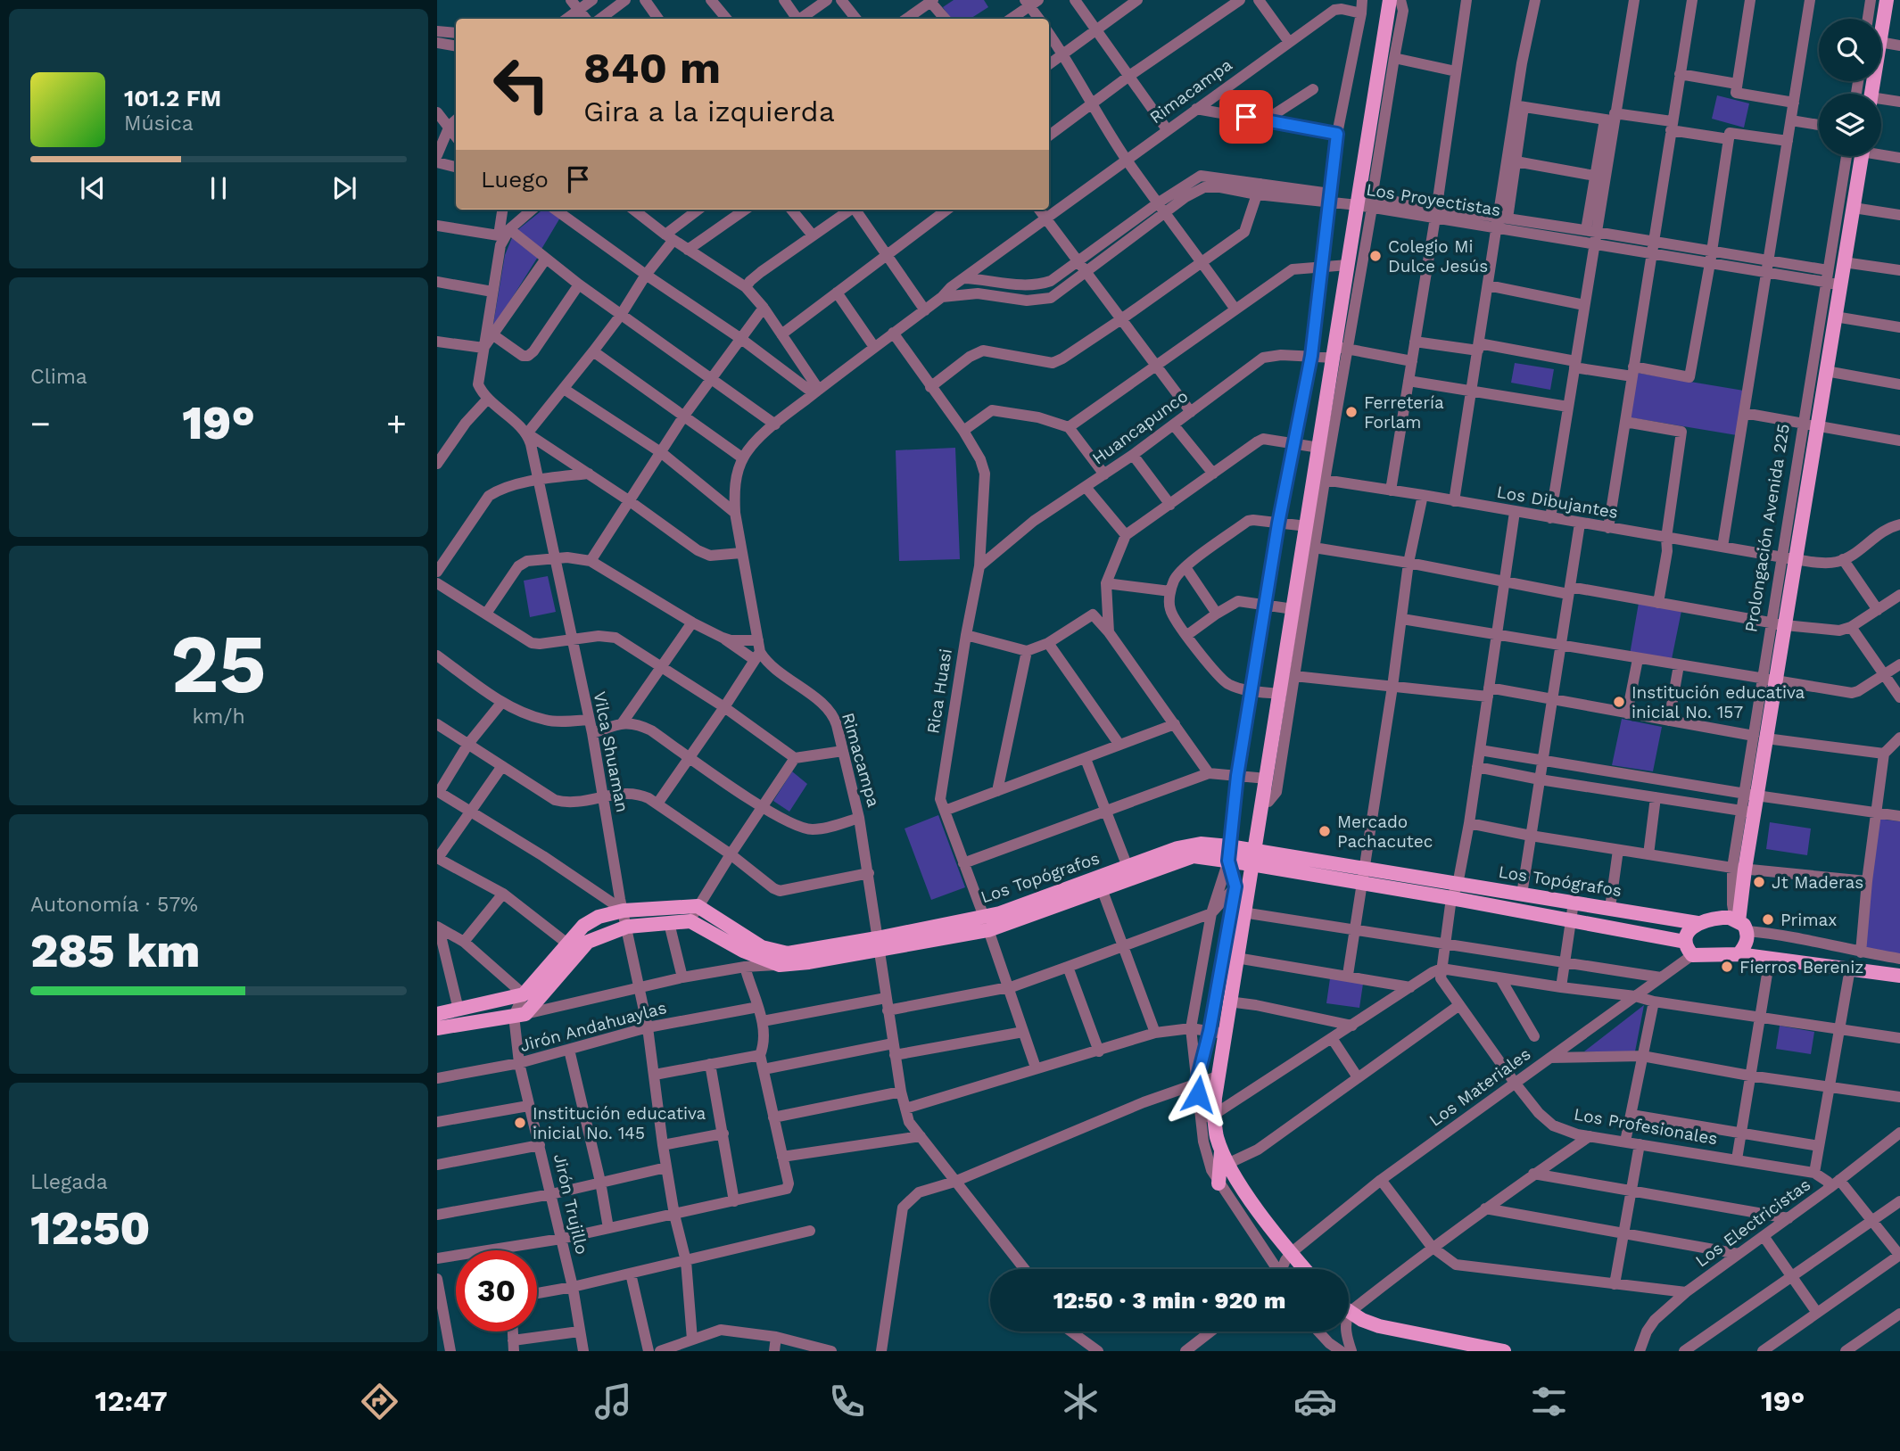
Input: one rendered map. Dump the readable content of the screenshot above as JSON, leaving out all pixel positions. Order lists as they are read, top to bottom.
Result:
{
  "streets": {
    "main road": ["Prolongación Avenida 225", "Los Topógrafos"],
    "street": [
      "Rimacampa",
      "Los Proyectistas",
      "Huancapunco",
      "Los Dibujantes",
      "Rica Huasi",
      "Vilca Shuaman",
      "Jirón Andahuaylas",
      "Los Materiales",
      "Los Profesionales",
      "Jirón Trujillo",
      "Los Electricistas"
    ]
  },
  "crossings": [
    ["Rimacampa", "Los Topógrafos"],
    ["Los Proyectistas", "Prolongación Avenida 225"],
    ["Huancapunco", "Rica Huasi"],
    ["Los Dibujantes", "Prolongación Avenida 225"],
    ["Prolongación Avenida 225", "Los Topógrafos"],
    ["Rica Huasi", "Los Topógrafos"],
    ["Vilca Shuaman", "Jirón Andahuaylas"],
    ["Los Topógrafos", "Los Materiales"],
    ["Jirón Andahuaylas", "Jirón Trujillo"],
    ["Los Materiales", "Los Profesionales"]
  ],
  "places": [
    "Colegio Mi Dulce Jesús",
    "Ferretería Forlam",
    "Institución educativa inicial No. 157",
    "Mercado Pachacutec",
    "Jt Maderas",
    "Primax",
    "Fierros Bereniz",
    "Institución educativa inicial No. 145"
  ],
  "page": {
    "turn": ["840 m", "Gira a la izquierda"],
    "song": ["101.2 FM", "Música"],
    "then": "Luego",
    "tile": [
      "Clima",
      ["25", "km/h"],
      ["Autonomía · 57%", "285 km"],
      ["Llegada", "12:50"]
    ],
    "heat": ["−", "19°", "+"],
    "limit": "30",
    "trip": "12:50 · 3 min · 920 m",
    "tabs": ["12:47", "19°"]
  }
}
